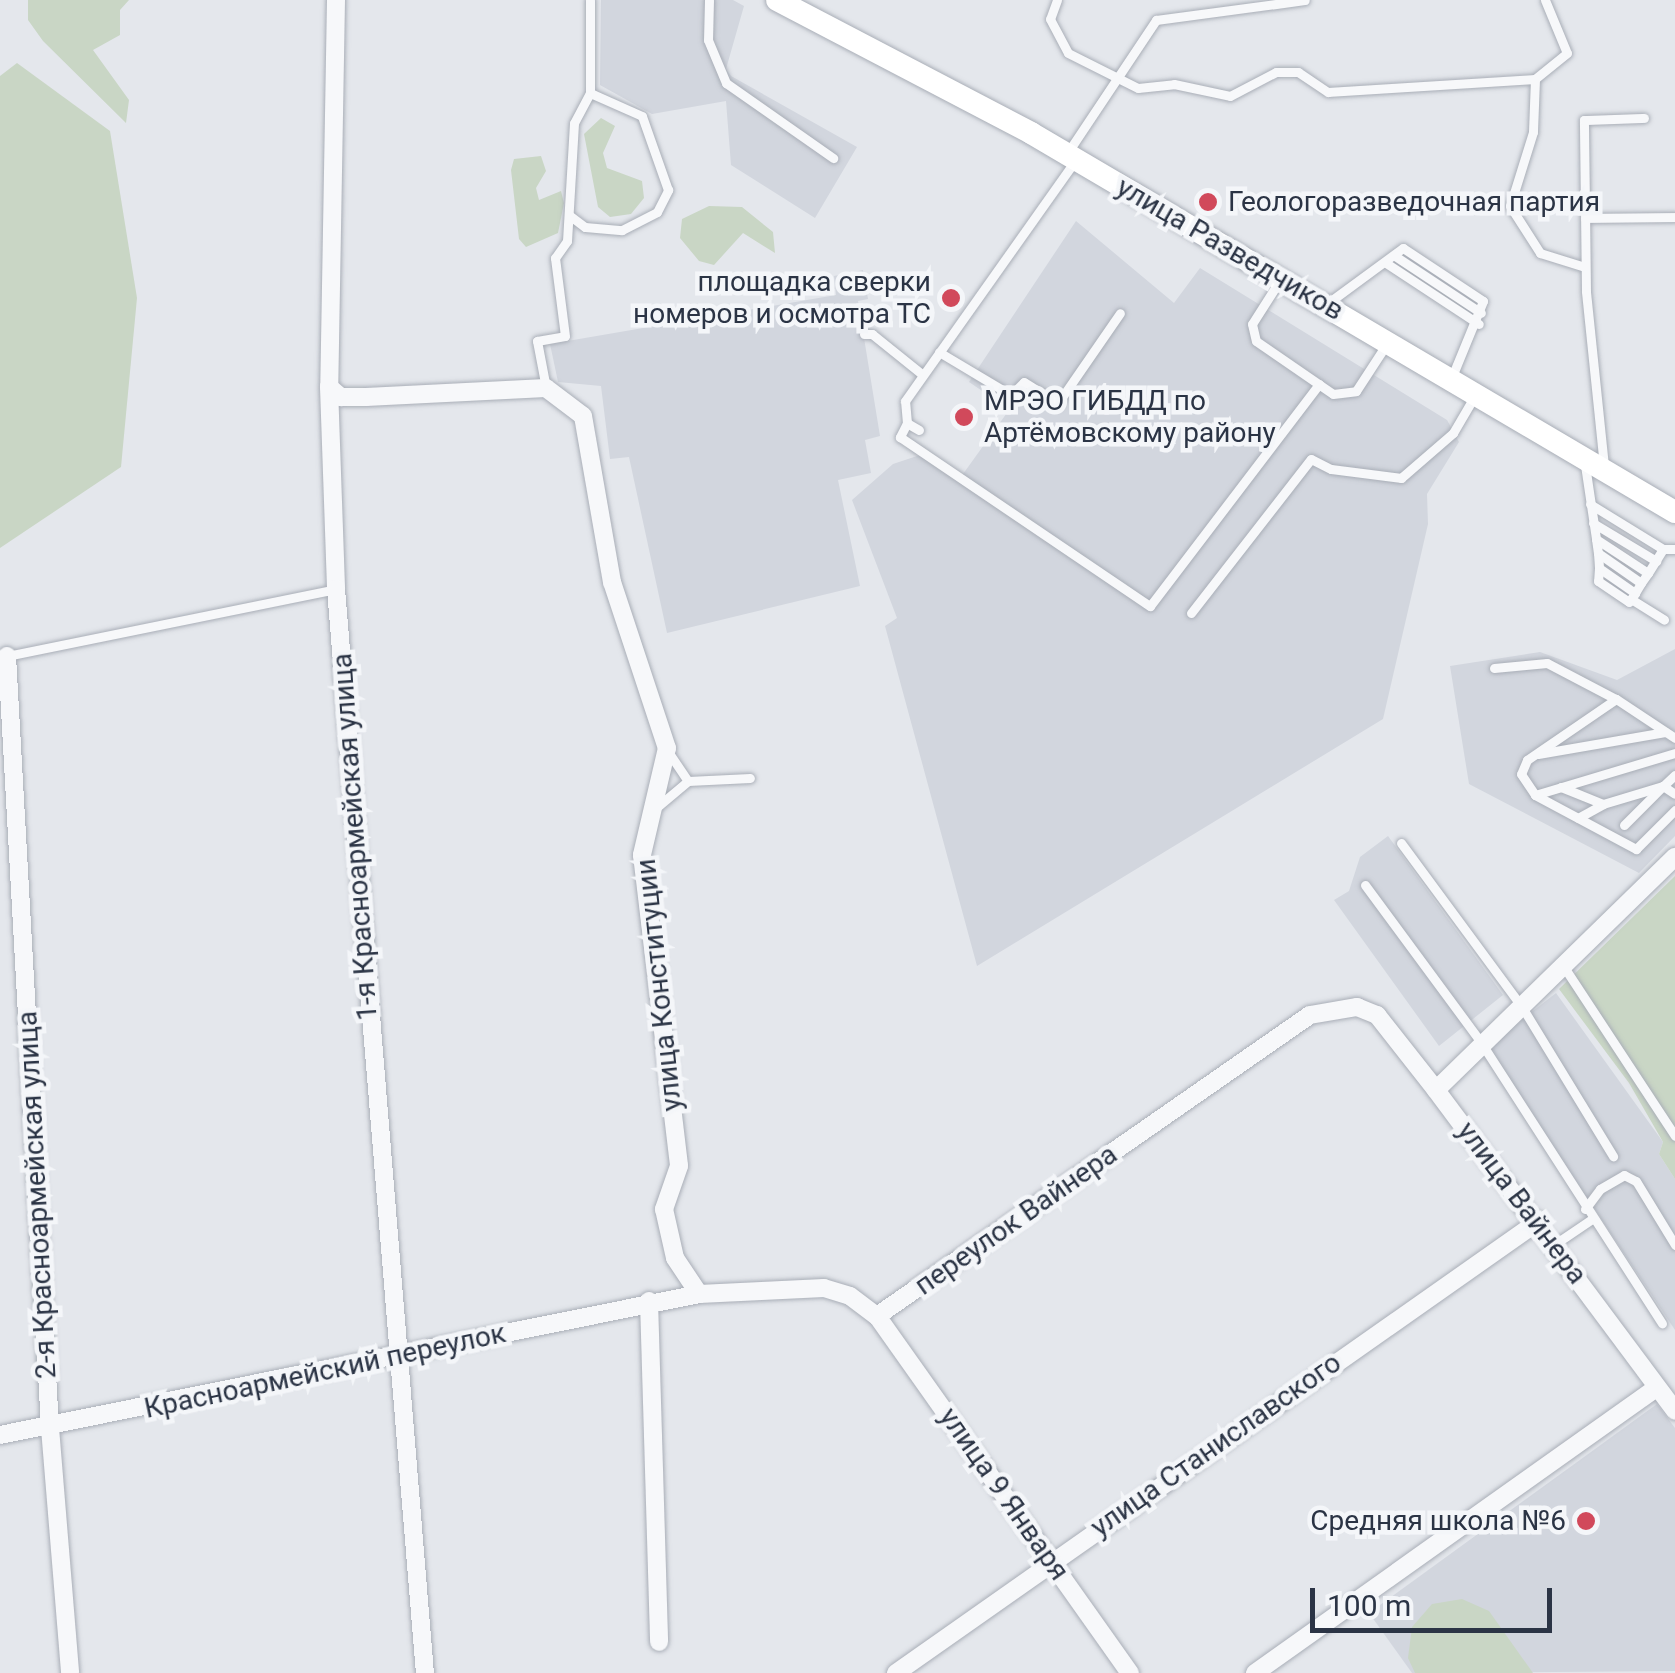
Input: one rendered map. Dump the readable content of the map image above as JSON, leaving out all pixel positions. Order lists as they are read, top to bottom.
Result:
{
  "streets": {
    "main road": ["улица Разведчиков"],
    "street": [
      "1-я Красноармейская улица",
      "улица Конституции",
      "2-я Красноармейская улица",
      "улица Вайнера",
      "переулок Вайнера",
      "Красноармейский переулок",
      "улица Станиславского",
      "улица 9 Января"
    ]
  },
  "crossings": [
    ["1-я Красноармейская улица", "Красноармейский переулок"],
    ["2-я Красноармейская улица", "Красноармейский переулок"],
    ["улица Вайнера", "переулок Вайнера"],
    ["улица Вайнера", "улица Станиславского"],
    ["переулок Вайнера", "улица 9 Января"],
    ["улица Станиславского", "улица 9 Января"]
  ],
  "places": [
    "Геологоразведочная партия",
    "площадка сверки номеров и осмотра ТС",
    "МРЭО ГИБДД по Артёмовскому району",
    "Средняя школа №6"
  ],
  "scale_bar": "100 m"
}
